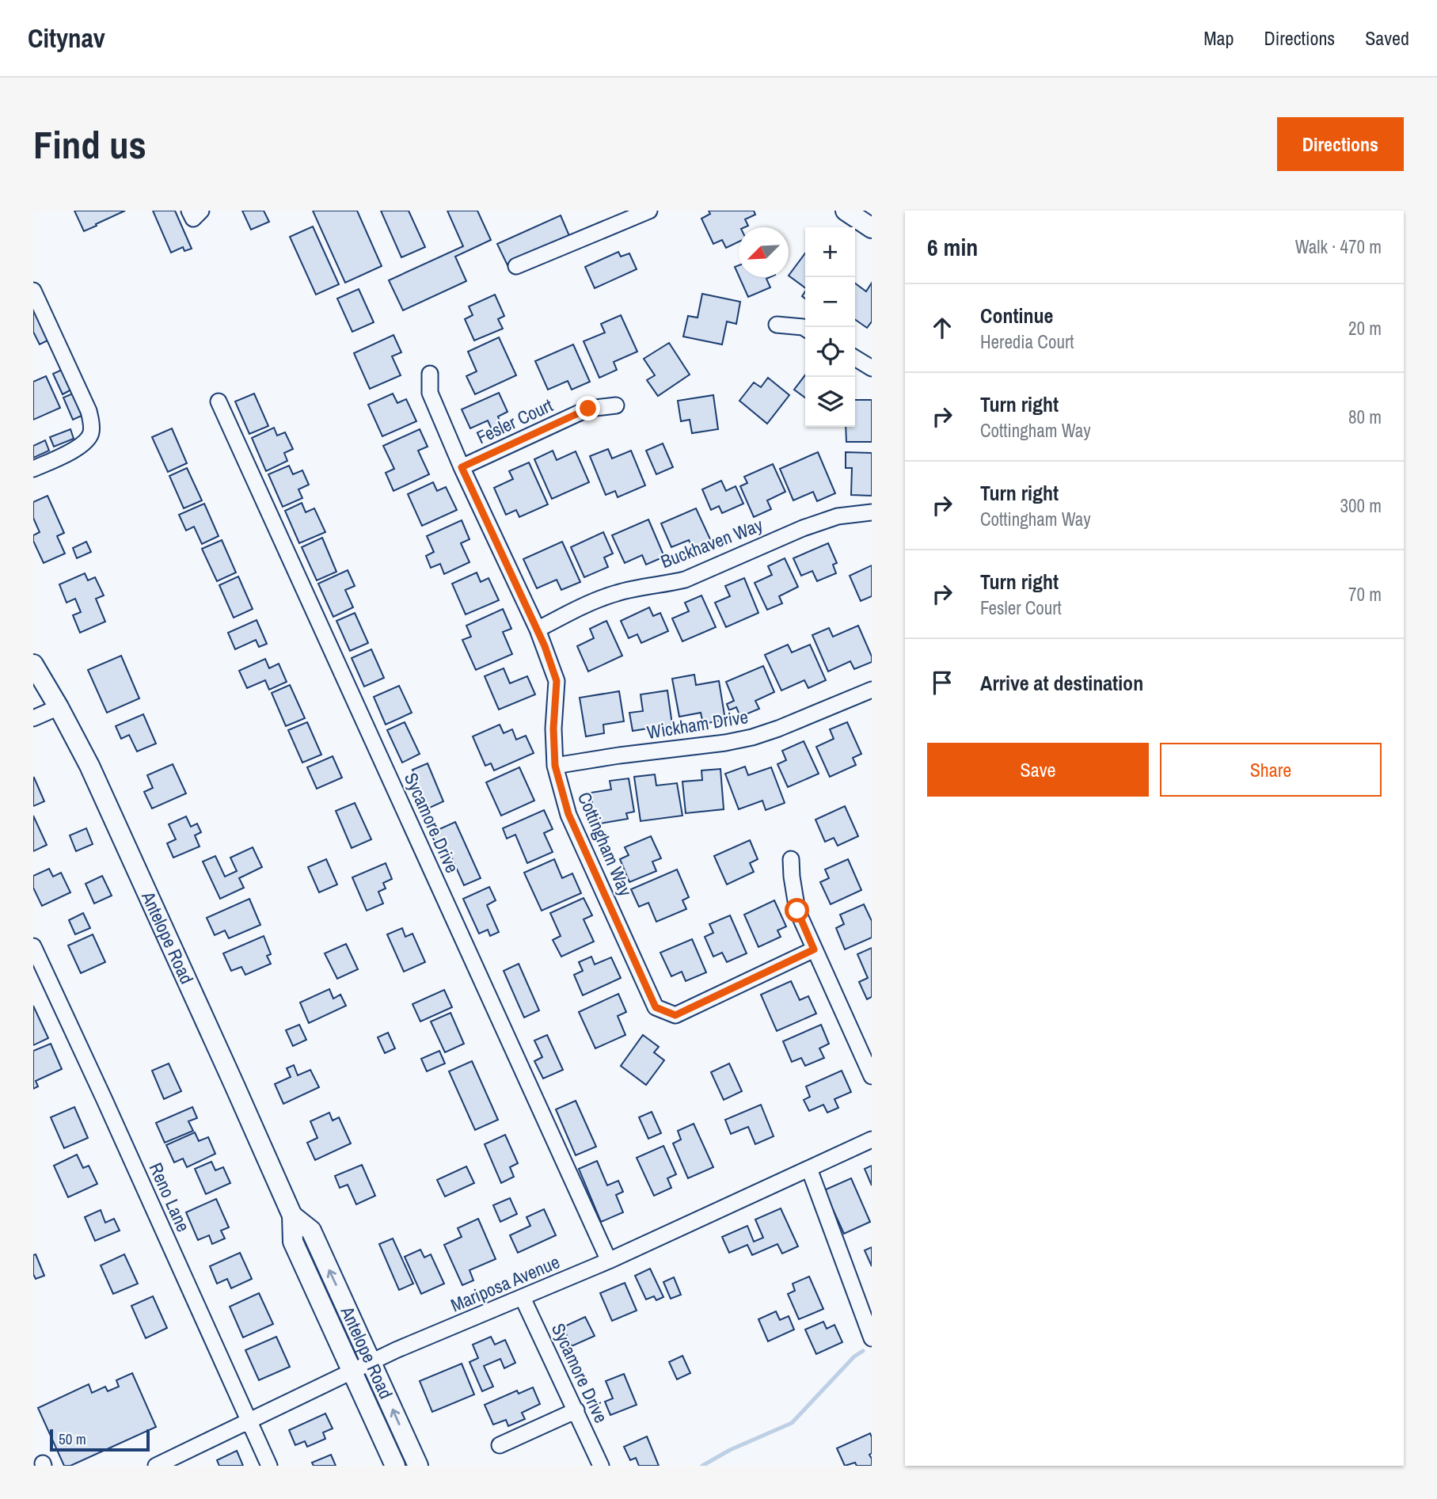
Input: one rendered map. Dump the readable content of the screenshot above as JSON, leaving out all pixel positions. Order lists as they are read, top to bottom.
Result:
{
  "streets": {
    "main road": ["Antelope Road"],
    "street": [
      "Fesler Court",
      "Buckhaven Way",
      "Wickham Drive",
      "Sycamore Drive",
      "Cottingham Way",
      "Reno Lane",
      "Mariposa Avenue"
    ]
  },
  "crossings": [
    ["Fesler Court", "Cottingham Way"],
    ["Buckhaven Way", "Cottingham Way"],
    ["Wickham Drive", "Cottingham Way"],
    ["Sycamore Drive", "Mariposa Avenue"],
    ["Antelope Road", "Mariposa Avenue"],
    ["Reno Lane", "Mariposa Avenue"]
  ],
  "scale_bar": "50 m",
  "north": "bottom left",
  "page": {
    "header": "Citynav",
    "nav": ["Map", "Directions", "Saved"],
    "buttons": [
      "Directions",
      ["Save", "Share"]
    ],
    "title": "Find us",
    "heading": ["6 min", "Walk · 470 m"],
    "map_buttons": ["+", "−"],
    "list": [
      ["Continue", "Heredia Court", "20 m"],
      ["Turn right", "Cottingham Way", "80 m"],
      ["Turn right", "Cottingham Way", "300 m"],
      ["Turn right", "Fesler Court", "70 m"],
      "Arrive at destination"
    ],
    "scale": "50 m"
  }
}
